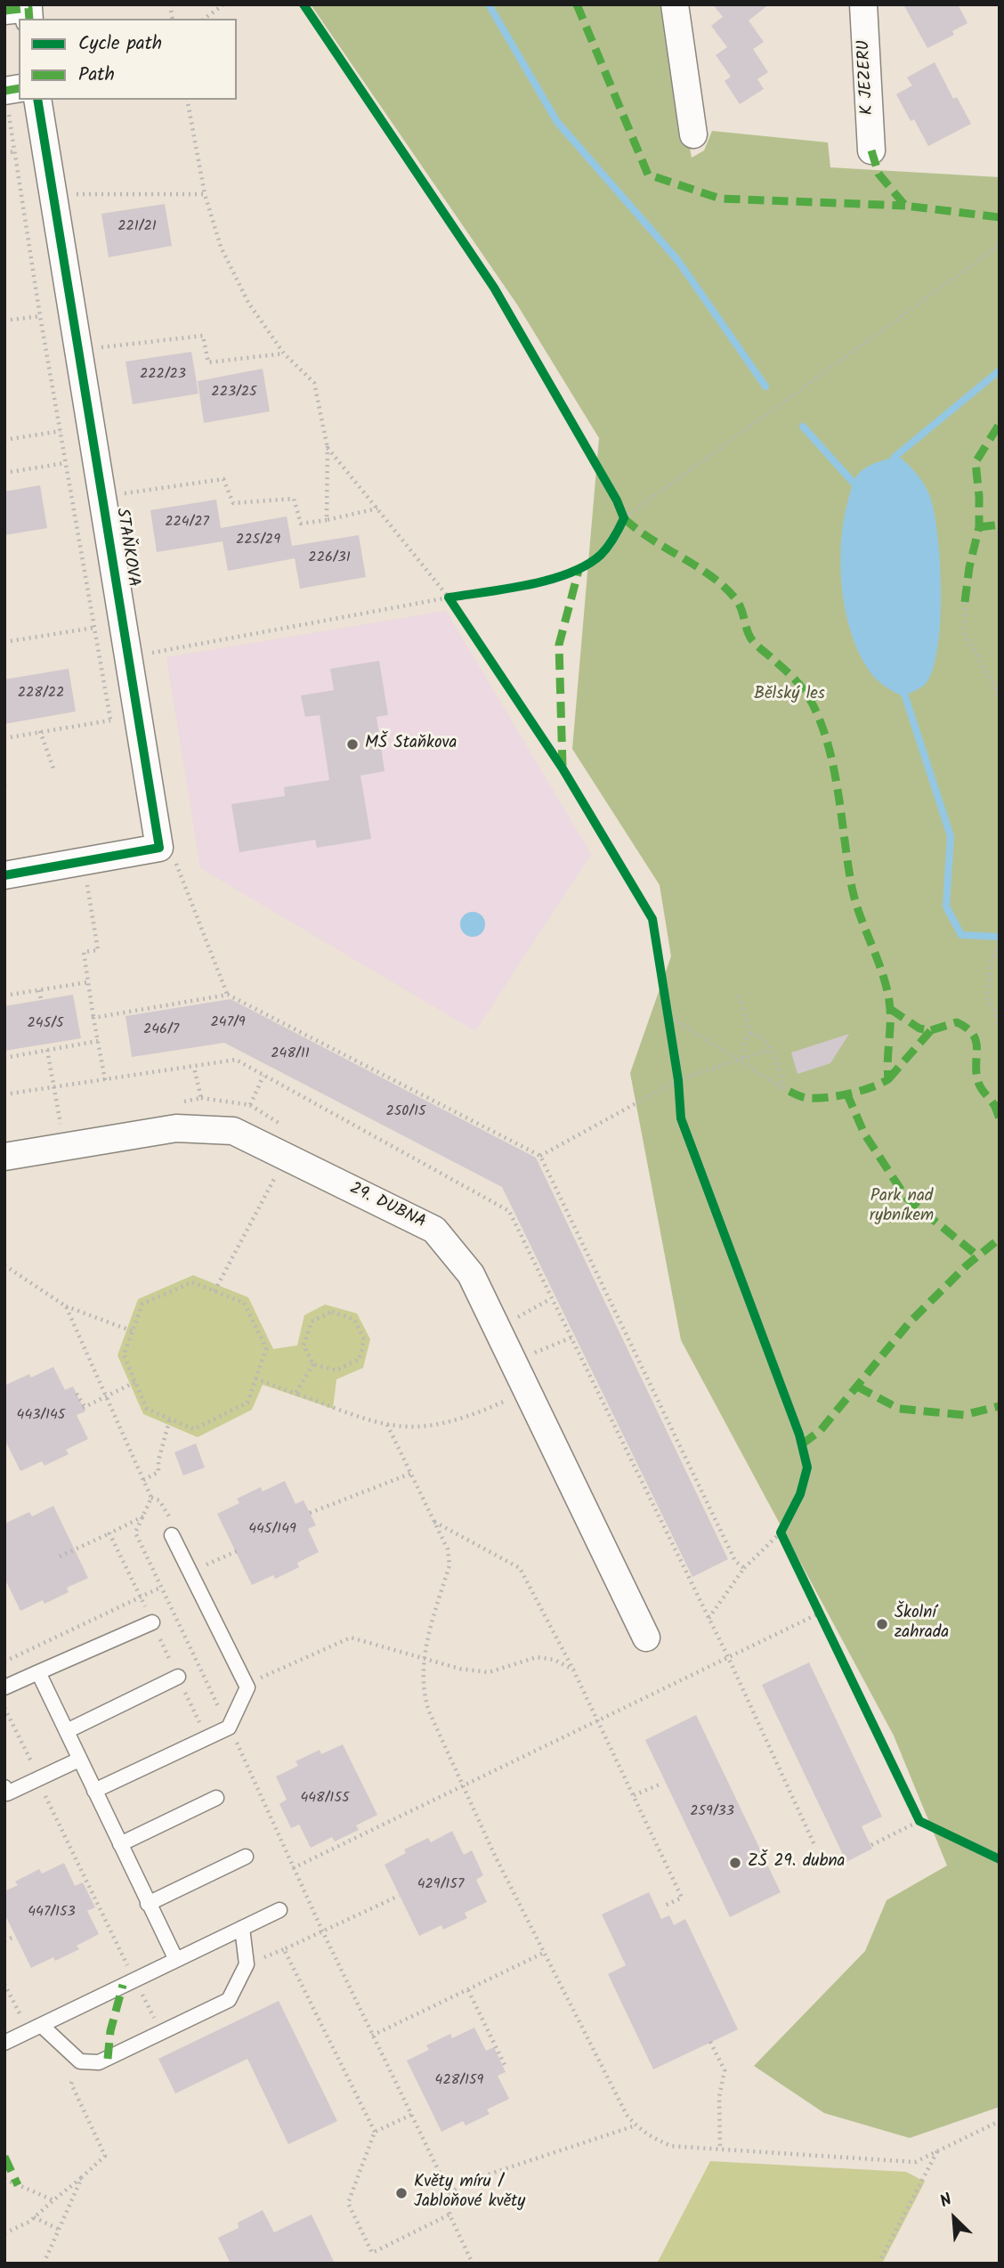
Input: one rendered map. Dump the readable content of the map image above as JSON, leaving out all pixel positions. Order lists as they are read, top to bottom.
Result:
{
  "streets": {
    "street": ["K JEZERU", "STAŇKOVA", "29. DUBNA"]
  },
  "parks": ["Bělský les", "Park nad rybníkem"],
  "places": [
    "MŠ Staňkova",
    "Školní zahrada",
    "ZŠ 29. dubna",
    "Květy míru / Jabloňové květy"
  ],
  "house_numbers": [
    "221/21",
    "222/23",
    "223/25",
    "224/27",
    "225/29",
    "226/31",
    "228/22",
    "247/9",
    "245/5",
    "246/7",
    "248/11",
    "250/15",
    "443/145",
    "445/149",
    "448/155",
    "259/33",
    "429/157",
    "447/153",
    "428/159"
  ],
  "legend": ["Cycle path", "Path"],
  "north": "top left"
}
